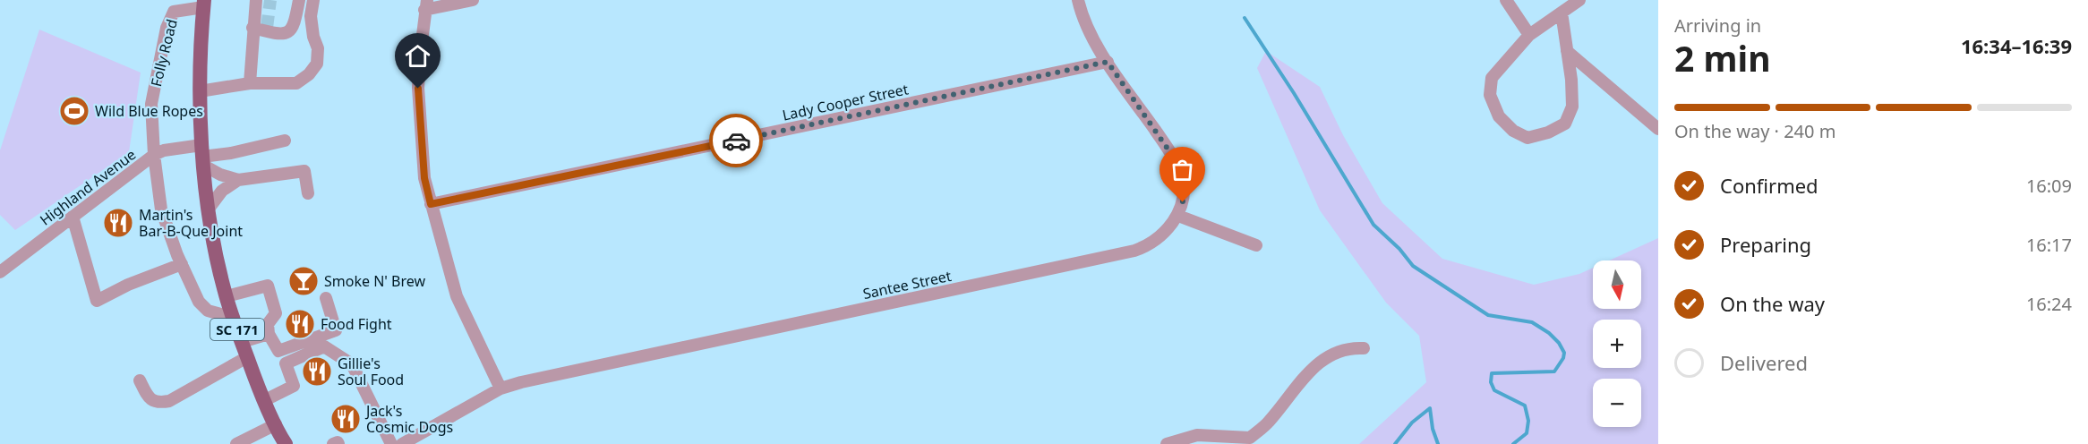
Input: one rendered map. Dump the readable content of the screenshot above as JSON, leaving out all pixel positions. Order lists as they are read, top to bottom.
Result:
{
  "streets": {
    "main road": ["Folly Road", "SC 171"],
    "street": ["Lady Cooper Street", "Highland Avenue", "Santee Street"]
  },
  "crossings": [
    ["Folly Road", "Highland Avenue"]
  ],
  "places": {
    "sports": ["Wild Blue Ropes"],
    "restaurant": [
      "Martin's Bar-B-Que Joint",
      "Food Fight",
      "Gillie's Soul Food",
      "Jack's Cosmic Dogs"
    ],
    "bar": ["Smoke N' Brew"]
  },
  "north": "bottom",
  "page": {
    "heading": ["2 min", "Arriving in", "16:34–16:39"],
    "bar": "On the way · 240 m",
    "list": [
      ["Confirmed", "16:09"],
      ["Preparing", "16:17"],
      ["On the way", "16:24"],
      "Delivered"
    ],
    "map_buttons": ["+", "−"]
  }
}
